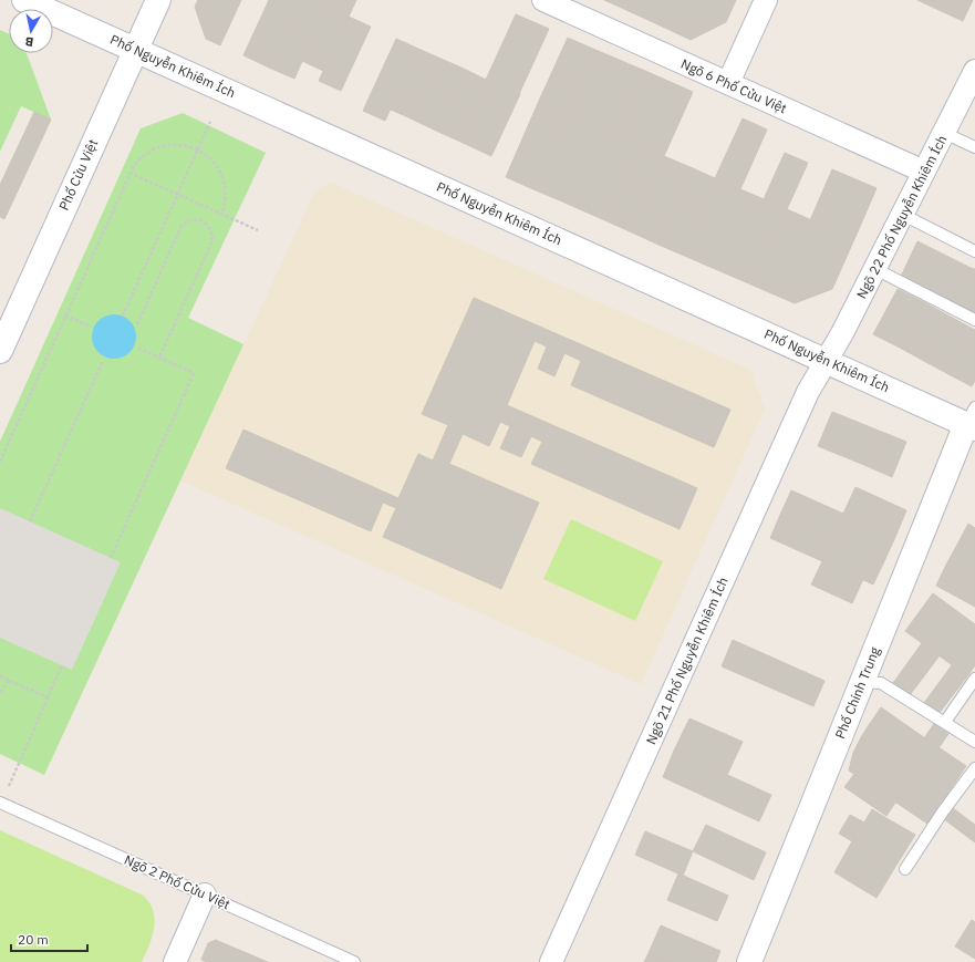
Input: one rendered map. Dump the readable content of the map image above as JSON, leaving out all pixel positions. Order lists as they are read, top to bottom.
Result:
{
  "streets": {
    "street": [
      "Phố Nguyễn Khiêm Ích",
      "Ngõ 6 Phố Cửu Việt",
      "Phố Cửu Việt",
      "Ngõ 22 Phố Nguyễn Khiêm Ích",
      "Ngõ 21 Phố Nguyễn Khiêm Ích",
      "Phố Chính Trung"
    ],
    "lane": ["Ngõ 2 Phố Cửu Việt"]
  },
  "crossings": [
    ["Phố Nguyễn Khiêm Ích", "Phố Cửu Việt"],
    ["Phố Nguyễn Khiêm Ích", "Ngõ 22 Phố Nguyễn Khiêm Ích"],
    ["Phố Nguyễn Khiêm Ích", "Ngõ 21 Phố Nguyễn Khiêm Ích"],
    ["Phố Nguyễn Khiêm Ích", "Phố Chính Trung"],
    ["Ngõ 6 Phố Cửu Việt", "Ngõ 22 Phố Nguyễn Khiêm Ích"],
    ["Ngõ 22 Phố Nguyễn Khiêm Ích", "Ngõ 21 Phố Nguyễn Khiêm Ích"]
  ],
  "scale_bar": "20 m",
  "north": "bottom"
}
